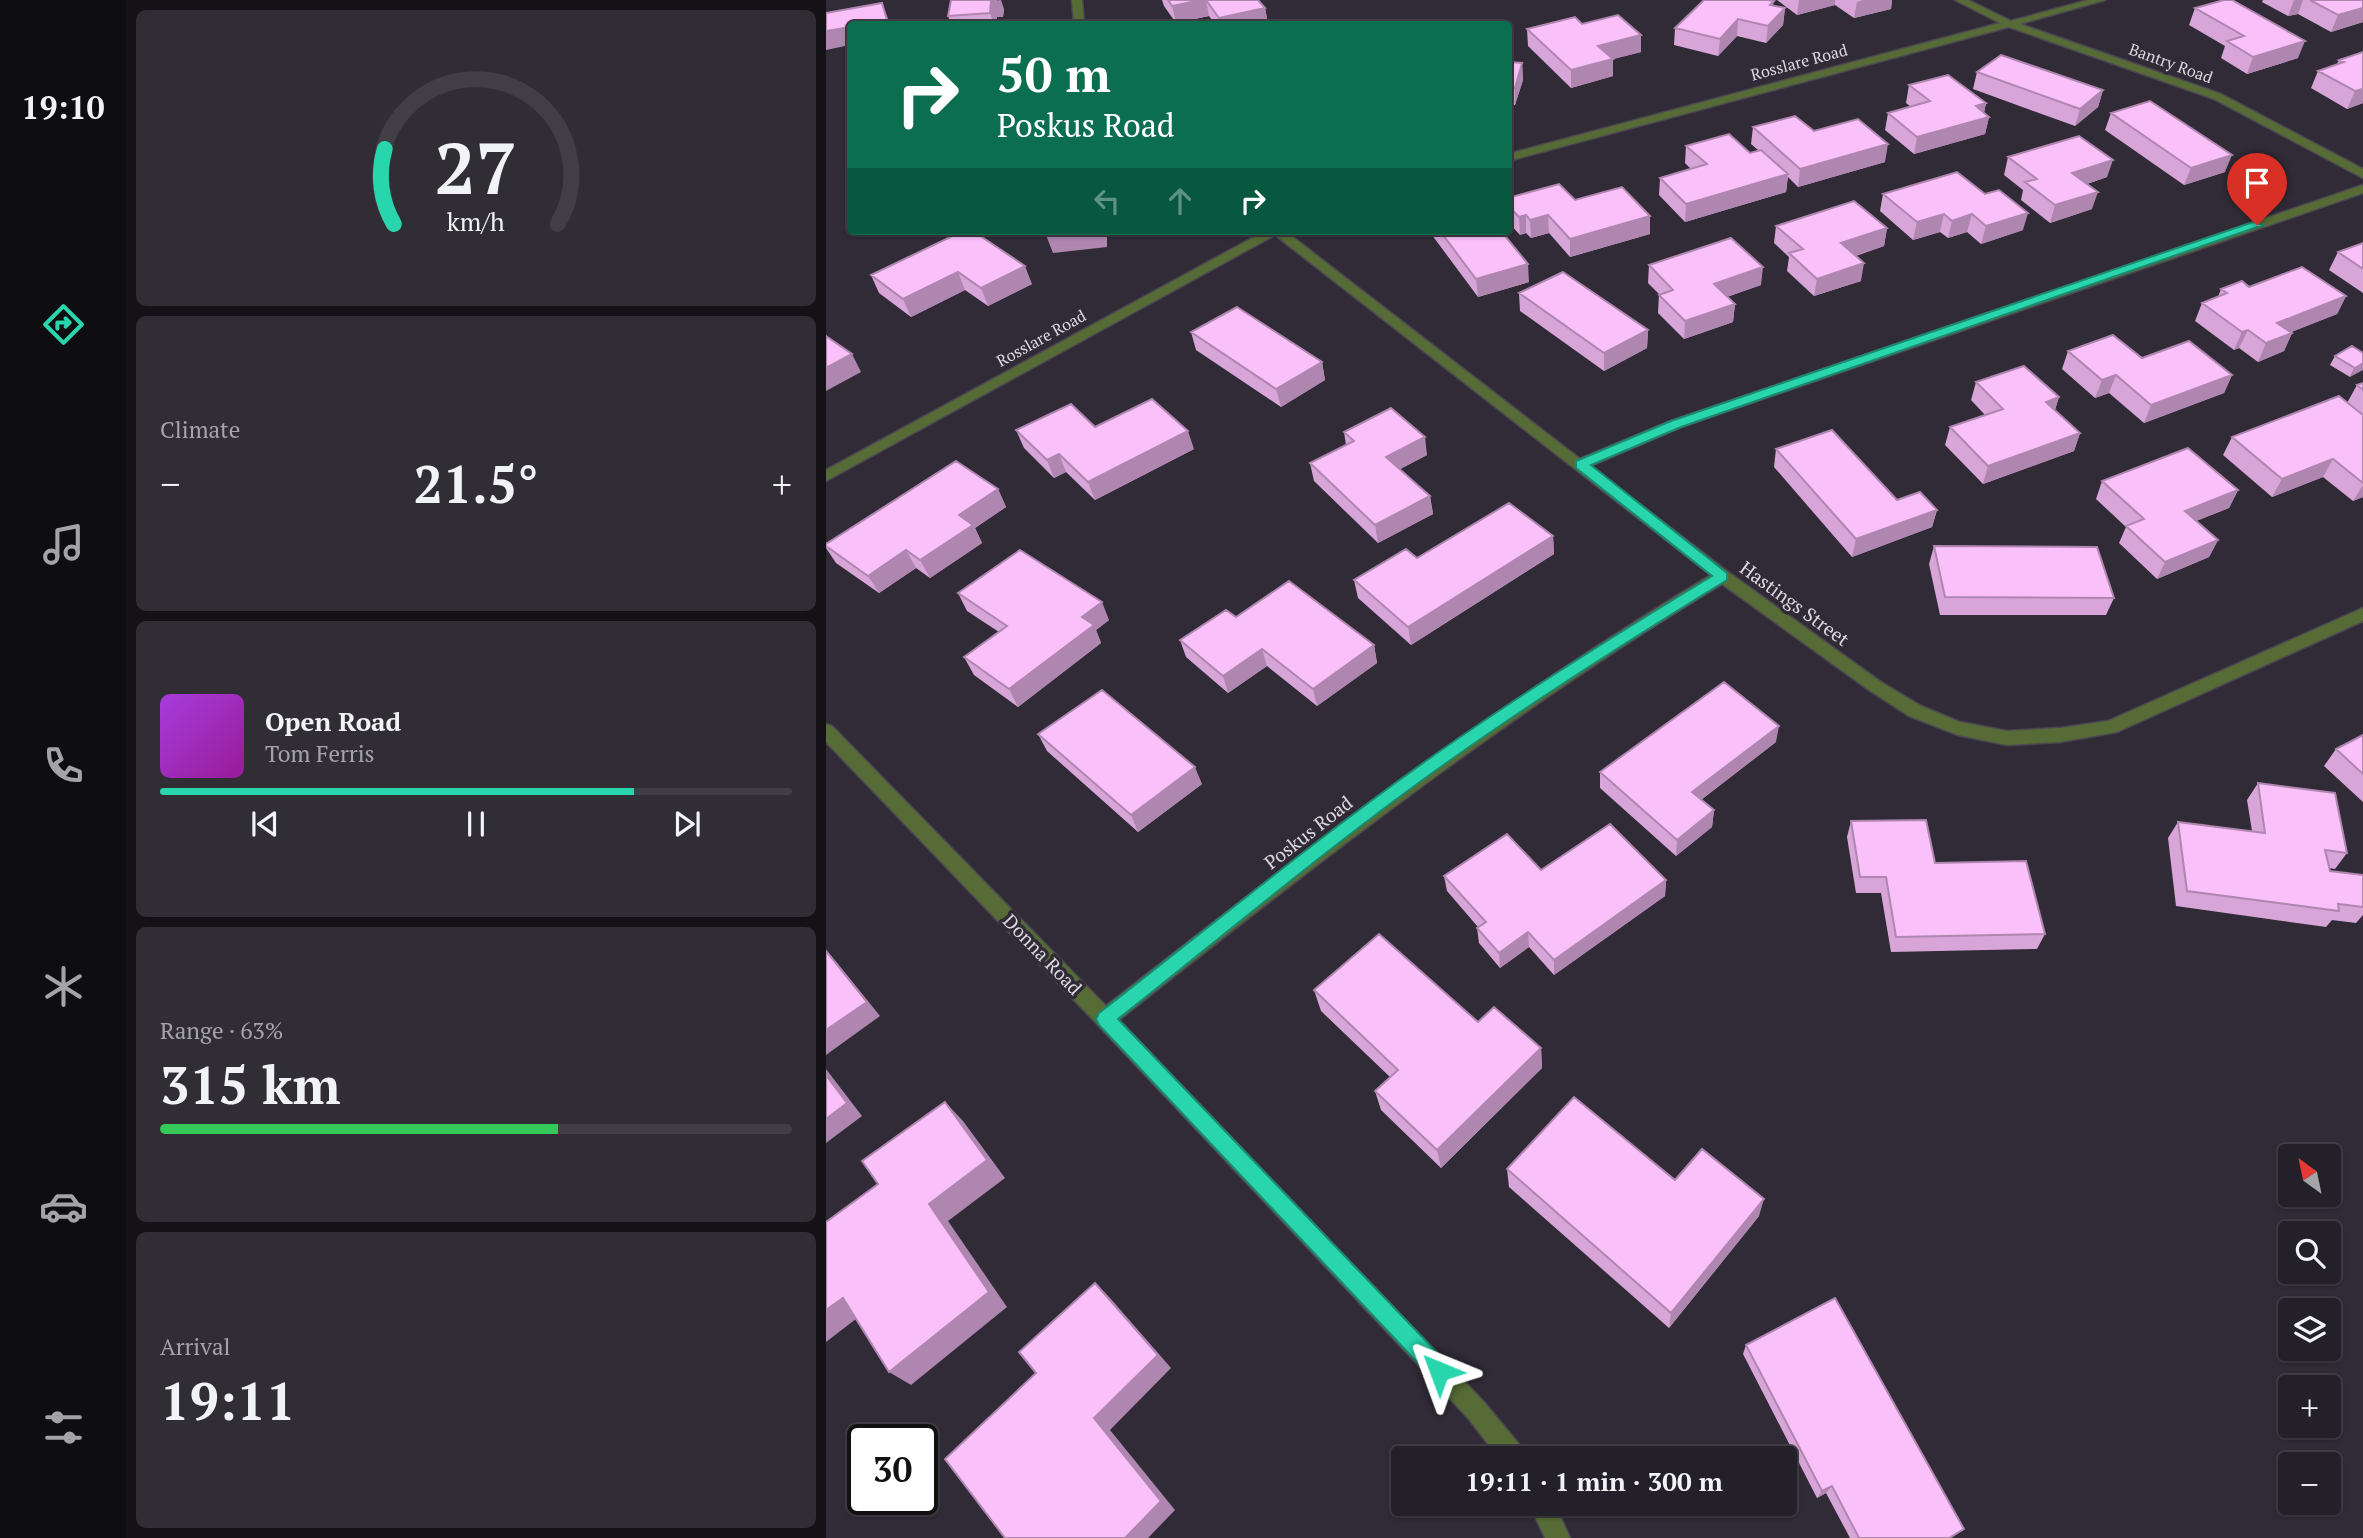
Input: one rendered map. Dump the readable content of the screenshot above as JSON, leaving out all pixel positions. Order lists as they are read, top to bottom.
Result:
{
  "streets": {
    "street": [
      "Rosslare Road",
      "Bantry Road",
      "Hastings Street",
      "Poskus Road",
      "Donna Road"
    ]
  },
  "crossings": [
    ["Rosslare Road", "Bantry Road"],
    ["Hastings Street", "Poskus Road"],
    ["Poskus Road", "Donna Road"]
  ],
  "north": "top left",
  "page": {
    "tabs": "19:10",
    "turn": ["50 m", "Poskus Road"],
    "tile": [
      "Climate",
      ["Range · 63%", "315 km"],
      ["Arrival", "19:11"]
    ],
    "heat": ["−", "21.5°", "+"],
    "song": ["Open Road", "Tom Ferris"],
    "map_buttons": ["+", "−"],
    "limit": "30",
    "trip": "19:11 · 1 min · 300 m",
    "gauge": ["27", "km/h"]
  }
}
